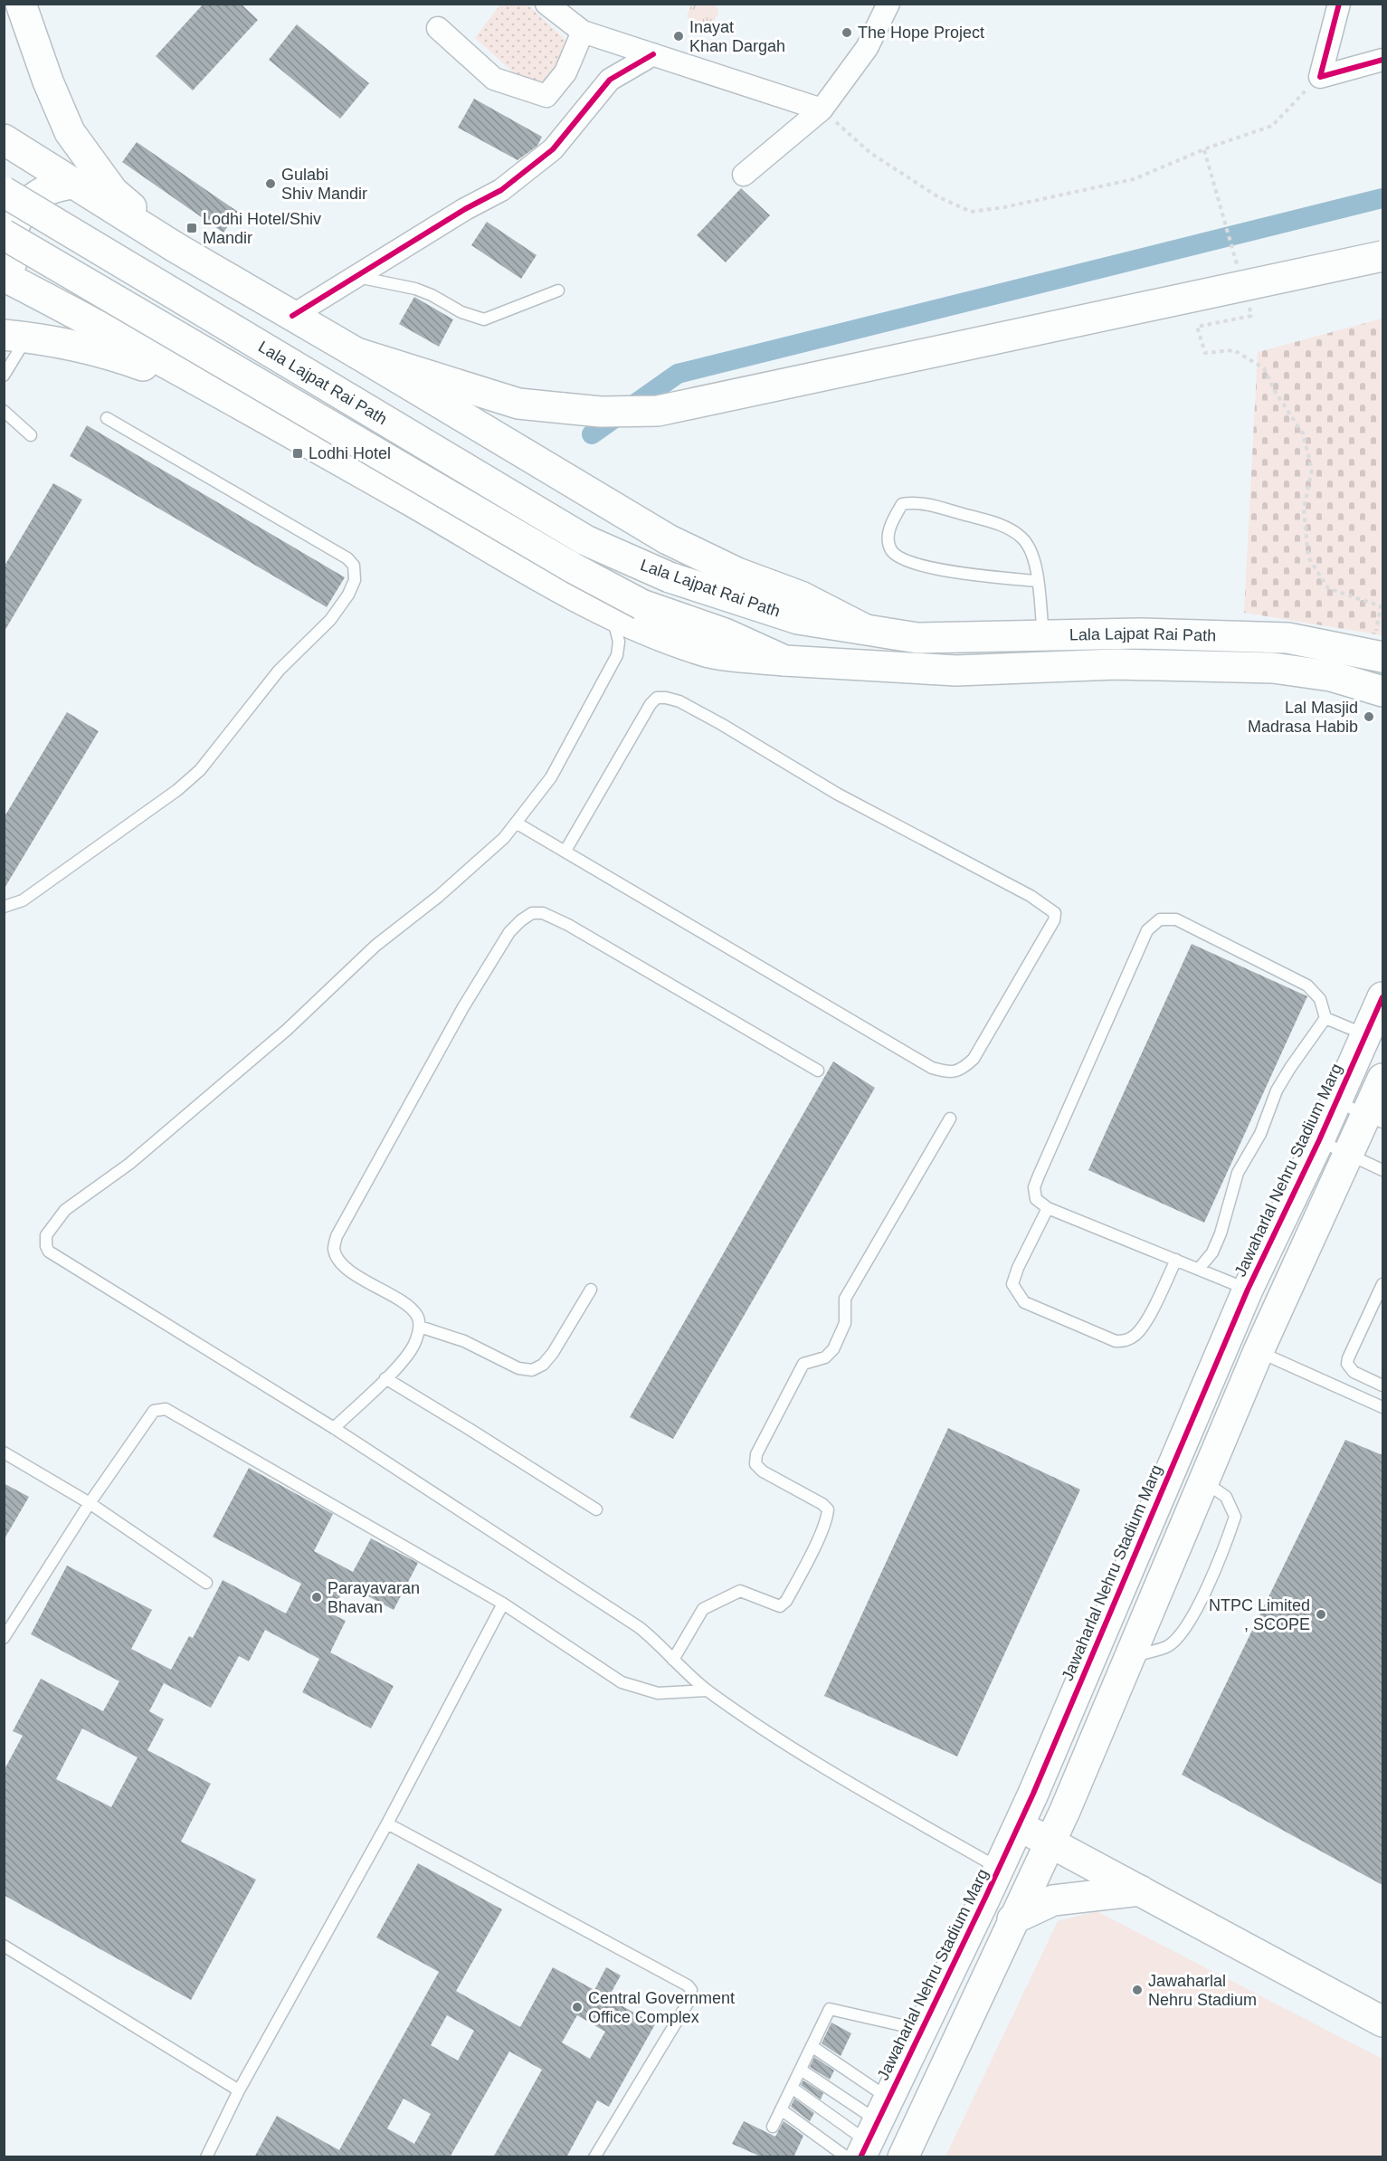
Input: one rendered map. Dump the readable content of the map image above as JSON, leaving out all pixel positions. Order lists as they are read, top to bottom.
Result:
{
  "streets": {
    "main road": ["Lala Lajpat Rai Path", "Jawaharlal Nehru Stadium Marg"]
  },
  "places": {
    "other": [
      "The Hope Project",
      "Inayat Khan Dargah",
      "Gulabi Shiv Mandir",
      "Lal Masjid Madrasa Habib",
      "Parayavaran Bhavan",
      "NTPC Limited , SCOPE",
      "Jawaharlal Nehru Stadium",
      "Central Government Office Complex"
    ],
    "transit": ["Lodhi Hotel/Shiv Mandir", "Lodhi Hotel"]
  }
}
